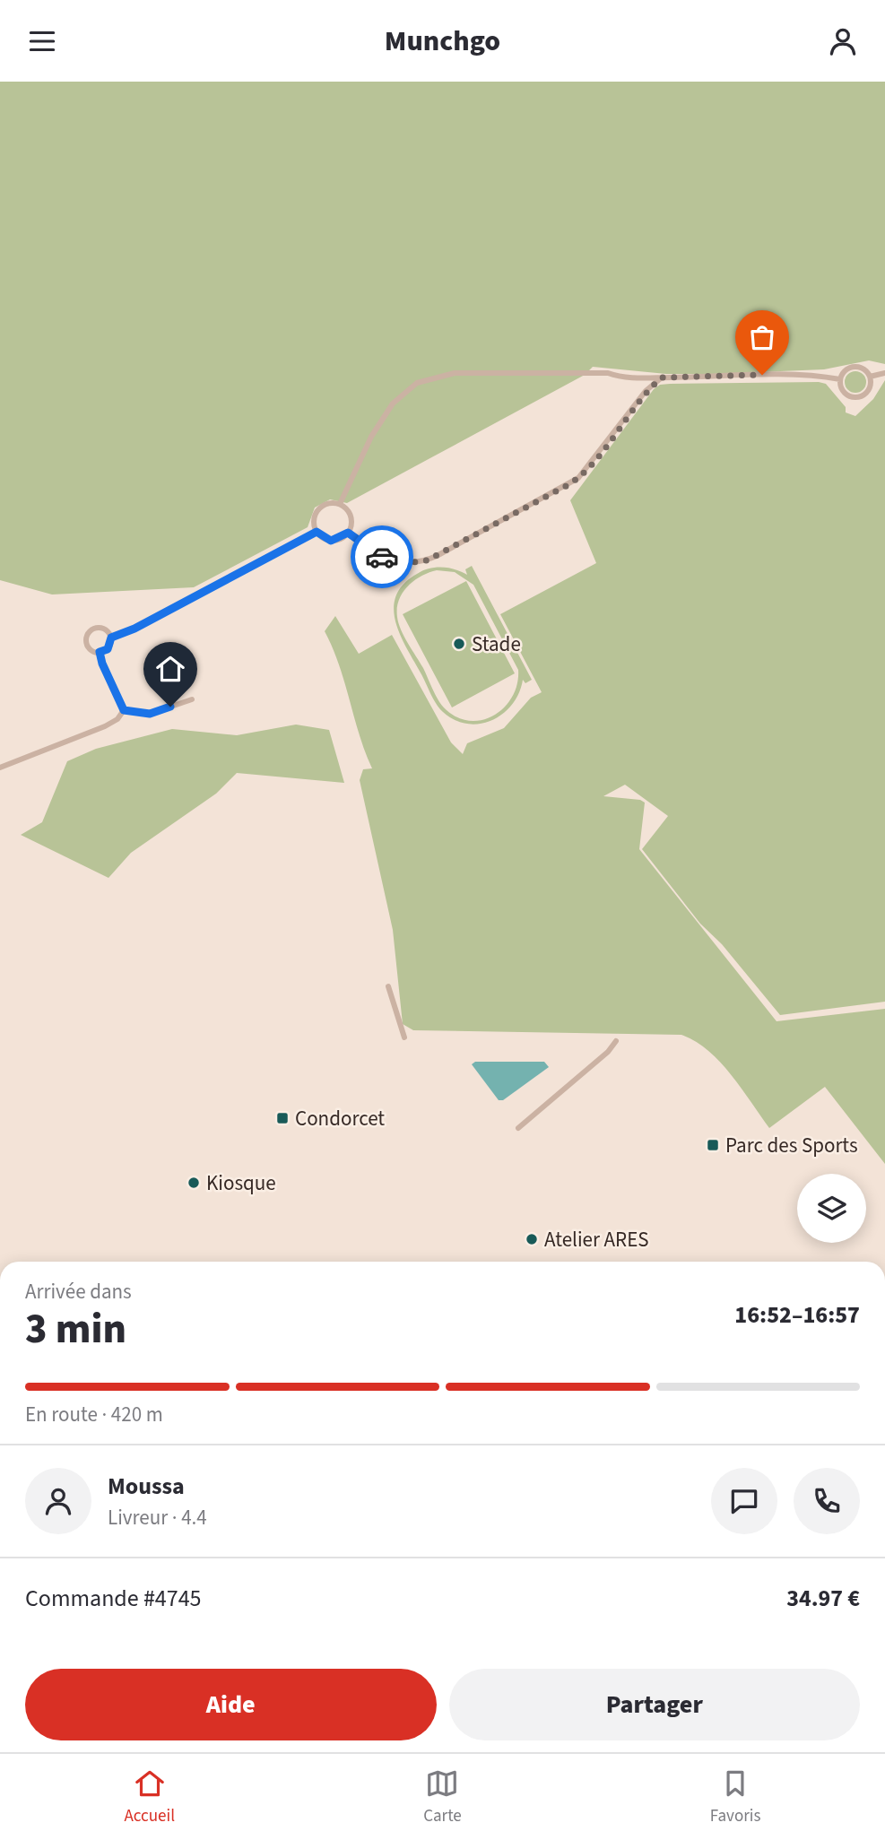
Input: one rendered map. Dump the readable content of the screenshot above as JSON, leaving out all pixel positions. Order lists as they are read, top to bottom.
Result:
{
  "places": {
    "other": ["Stade", "Kiosque", "Atelier ARES"],
    "transit": ["Condorcet", "Parc des Sports"]
  },
  "page": {
    "header": "Munchgo",
    "heading": ["3 min", "Arrivée dans", "16:52–16:57"],
    "panel": [
      "Moussa",
      "Livreur · 4.4",
      "Commande #4745",
      "34.97 €"
    ],
    "bar": "En route · 420 m",
    "buttons": ["Aide", "Partager"],
    "tabs": ["Accueil", "Carte", "Favoris"]
  }
}
